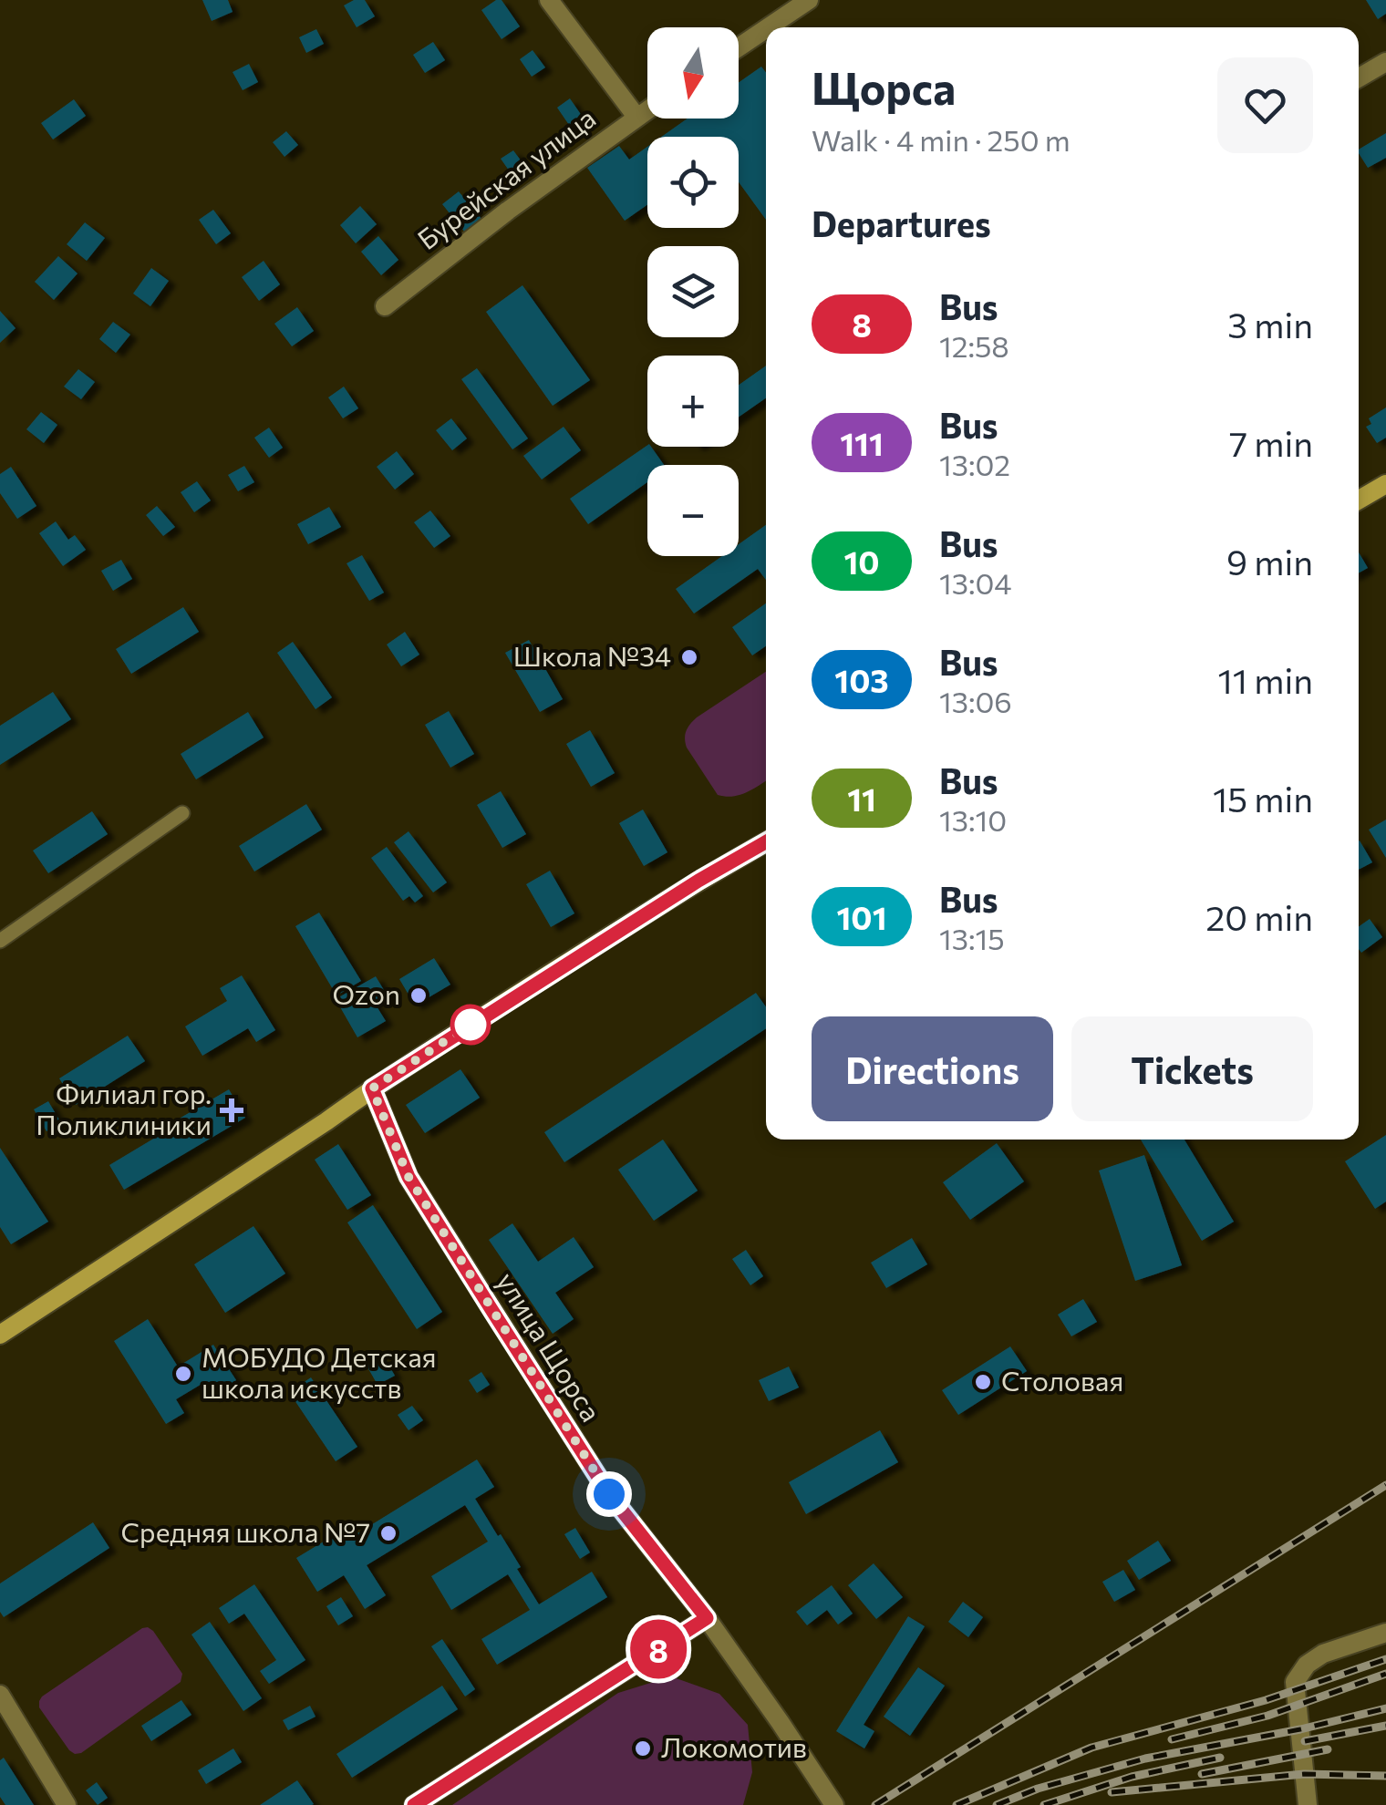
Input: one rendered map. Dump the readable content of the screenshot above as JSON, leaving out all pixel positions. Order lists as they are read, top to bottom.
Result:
{
  "streets": {
    "street": ["Бурейская улица", "улица Щорса"]
  },
  "places": {
    "other": [
      "Школа №34",
      "Ozon",
      "МОБУДО Детская школа искусcтв",
      "Столовая",
      "Средняя школа №7",
      "Локомотив"
    ],
    "health": ["Филиал гор. Поликлиники"]
  },
  "lines": ["bus line 8"],
  "north": "bottom",
  "page": {
    "on_map": "8",
    "map_buttons": ["+", "−"],
    "heading": [
      ["Щорса", "Walk · 4 min · 250 m"],
      "Departures"
    ],
    "list": [
      {
        "mark": "8",
        "name": "Bus",
        "note": "12:58",
        "value": "3 min"
      },
      {
        "mark": "111",
        "name": "Bus",
        "note": "13:02",
        "value": "7 min"
      },
      {
        "mark": "10",
        "name": "Bus",
        "note": "13:04",
        "value": "9 min"
      },
      {
        "mark": "103",
        "name": "Bus",
        "note": "13:06",
        "value": "11 min"
      },
      {
        "mark": "11",
        "name": "Bus",
        "note": "13:10",
        "value": "15 min"
      },
      {
        "mark": "101",
        "name": "Bus",
        "note": "13:15",
        "value": "20 min"
      }
    ],
    "buttons": ["Directions", "Tickets"]
  }
}
